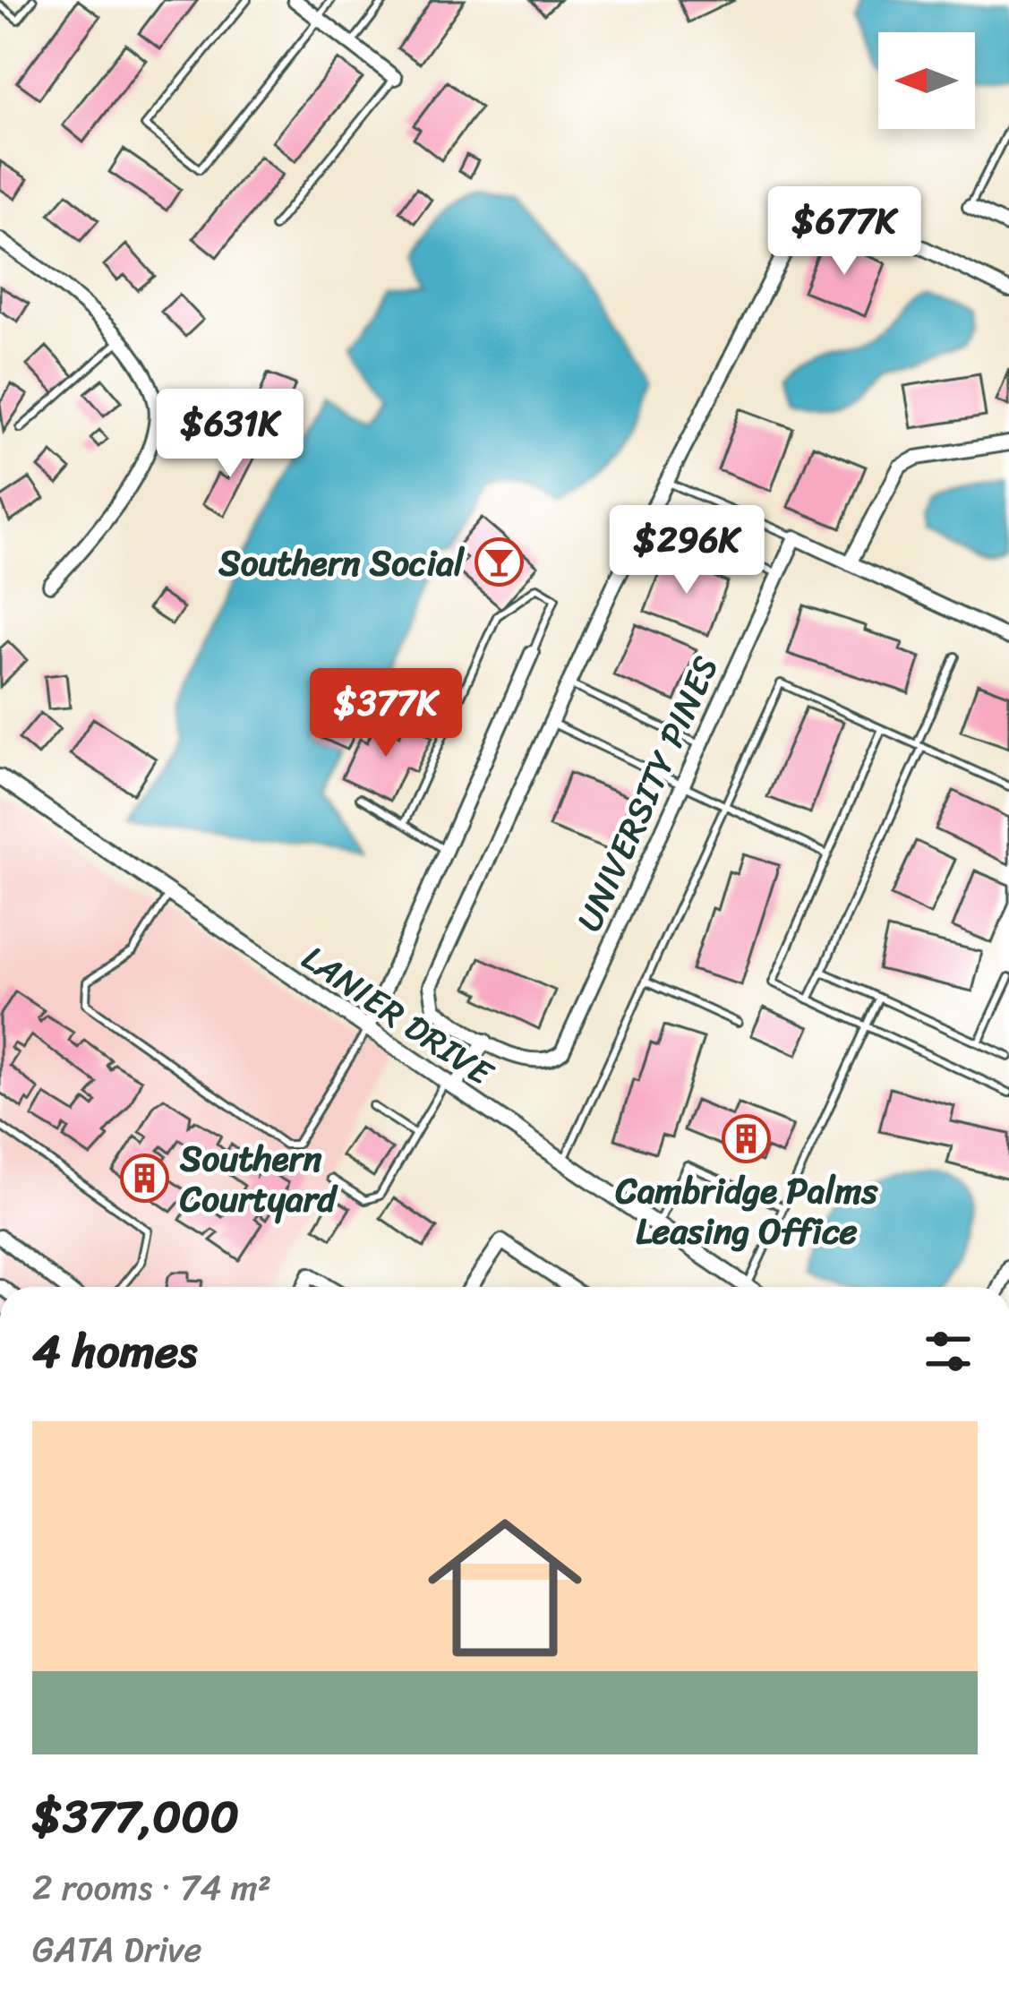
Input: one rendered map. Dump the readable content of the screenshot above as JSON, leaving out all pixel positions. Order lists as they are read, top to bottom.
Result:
{
  "streets": {
    "street": ["UNIVERSITY PINES", "LANIER DRIVE"]
  },
  "places": {
    "bar": ["Southern Social"],
    "building": ["Cambridge Palms Leasing Office", "Southern Courtyard"]
  },
  "north": "left",
  "page": {
    "price": [
      "$677K",
      "$631K",
      "$296K",
      "$377K"
    ],
    "heading": "4 homes",
    "list": [
      {
        "name": "$377,000",
        "note": "2 rooms · 74 m² · GATA Drive"
      }
    ]
  }
}
